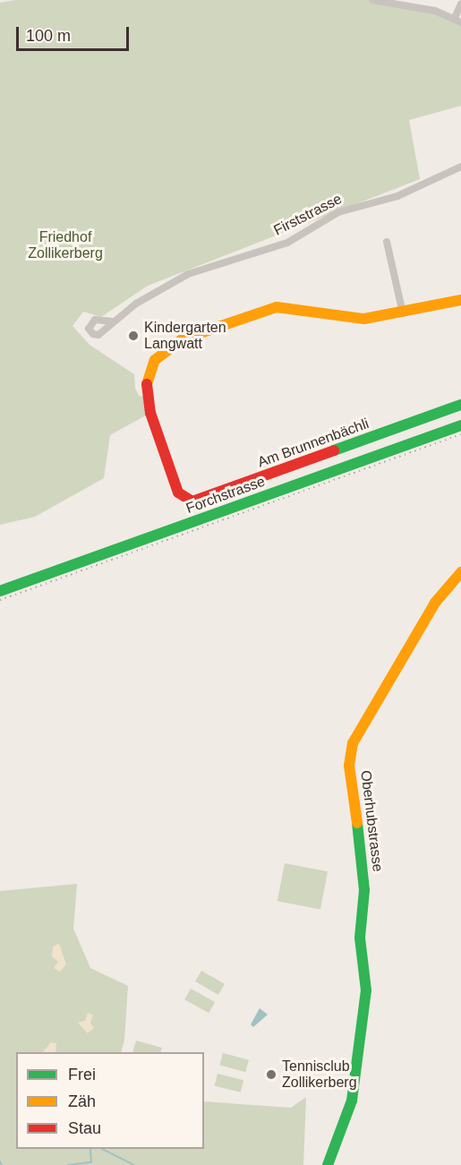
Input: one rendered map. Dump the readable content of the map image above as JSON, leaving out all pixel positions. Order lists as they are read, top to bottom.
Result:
{
  "streets": {
    "street": [
      "Firststrasse",
      "Am Brunnenbächli",
      "Forchstrasse",
      "Oberhubstrasse"
    ]
  },
  "parks": ["Friedhof Zollikerberg"],
  "places": ["Kindergarten Langwatt", "Tennisclub Zollikerberg"],
  "legend": ["Frei", "Zäh", "Stau"],
  "scale_bar": "100 m"
}
